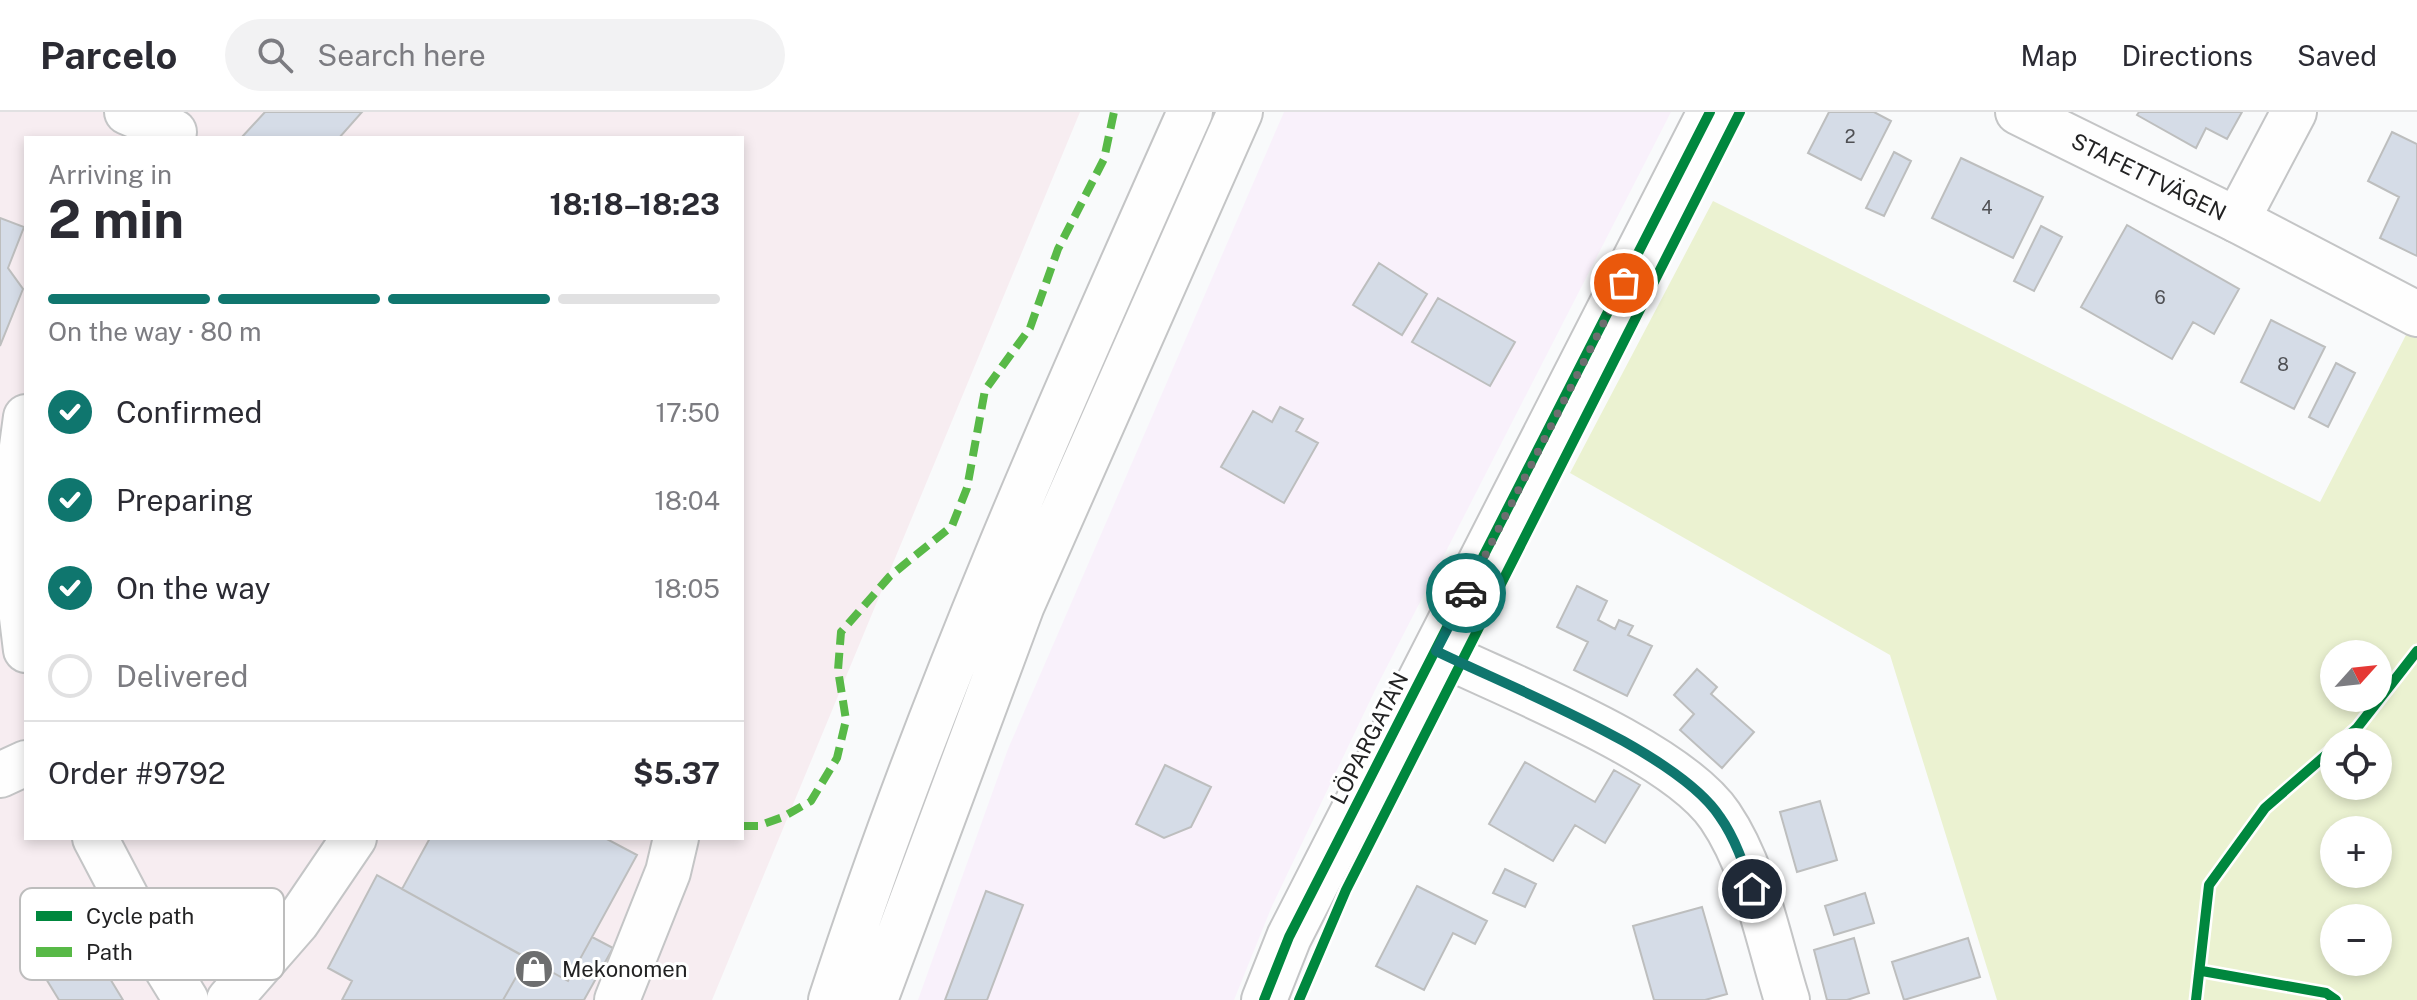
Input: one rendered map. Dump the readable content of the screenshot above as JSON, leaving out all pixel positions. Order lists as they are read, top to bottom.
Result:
{
  "streets": {
    "main road": ["STAFETTVÄGEN", "LÖPARGATAN"]
  },
  "places": {
    "shop": ["Mekonomen"]
  },
  "house_numbers": [
    "2",
    "4",
    "6",
    "8"
  ],
  "legend": ["Cycle path", "Path"],
  "north": "top right",
  "page": {
    "header": "Parcelo",
    "search": "Search here",
    "nav": ["Map", "Directions", "Saved"],
    "heading": ["2 min", "Arriving in", "18:18–18:23"],
    "panel": ["Order #9792", "$5.37"],
    "bar": "On the way · 80 m",
    "list": [
      ["Confirmed", "17:50"],
      ["Preparing", "18:04"],
      ["On the way", "18:05"],
      "Delivered"
    ],
    "map_buttons": ["+", "−"]
  }
}
